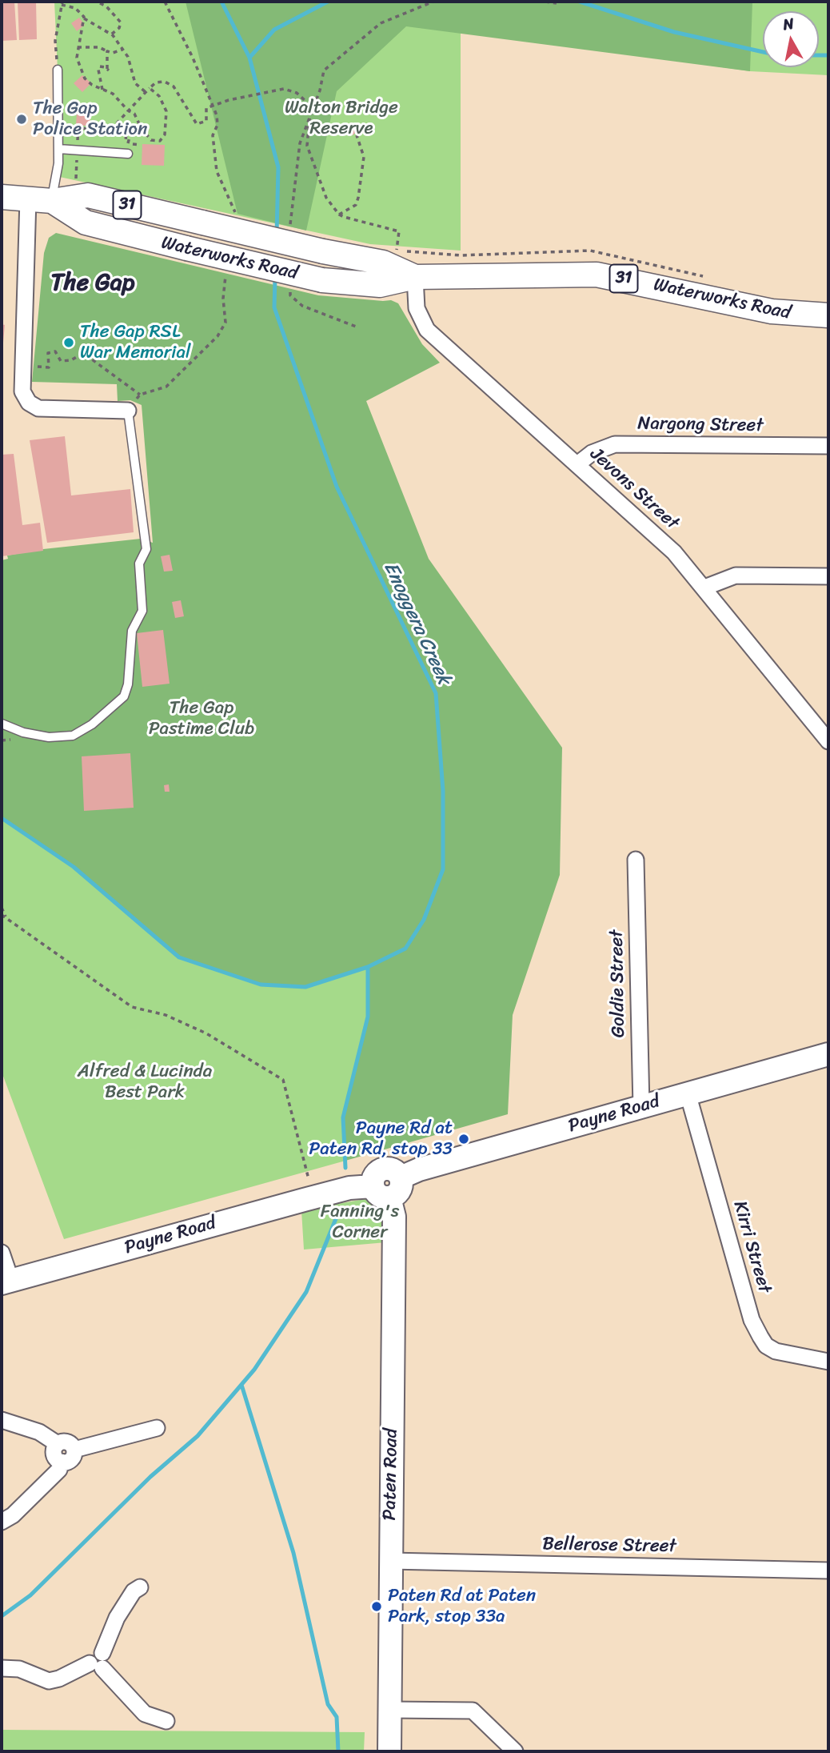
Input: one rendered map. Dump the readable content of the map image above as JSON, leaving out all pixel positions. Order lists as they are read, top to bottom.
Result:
{
  "streets": {
    "main road": [
      "31",
      "Waterworks Road",
      "Payne Road",
      "Paten Road"
    ],
    "street": [
      "Nargong Street",
      "Jevons Street",
      "Goldie Street",
      "Kirri Street",
      "Bellerose Street"
    ]
  },
  "crossings": [
    ["Waterworks Road", "Jevons Street"],
    ["Nargong Street", "Jevons Street"],
    ["Goldie Street", "Payne Road"],
    ["Payne Road", "Kirri Street"],
    ["Payne Road", "Paten Road"],
    ["Paten Road", "Bellerose Street"]
  ],
  "districts": ["The Gap"],
  "water": ["Enoggera Creek"],
  "parks": [
    "Walton Bridge Reserve",
    "The Gap Pastime Club",
    "Alfred & Lucinda Best Park",
    "Fanning's Corner"
  ],
  "places": [
    "The Gap Police Station",
    "The Gap RSL War Memorial",
    "Payne Rd at Paten Rd, stop 33",
    "Paten Rd at Paten Park, stop 33a"
  ],
  "north": "top"
}
